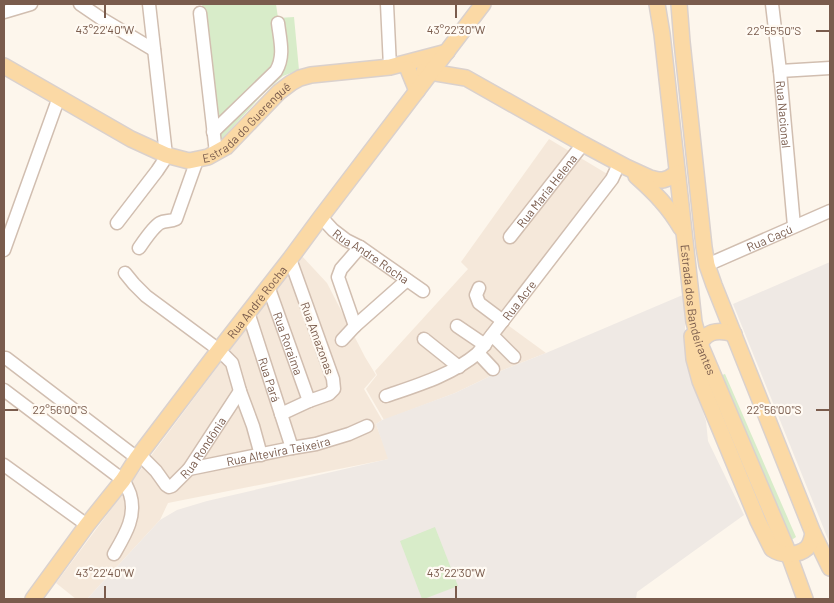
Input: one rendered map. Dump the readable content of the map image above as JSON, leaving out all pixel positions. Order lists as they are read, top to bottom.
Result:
{
  "streets": {
    "main road": ["Estrada do Guerenguê", "Rua André Rocha", "Estrada dos Bandeirantes"],
    "street": [
      "Rua Nacional",
      "Rua Maria Helena",
      "Rua Caçú",
      "Rua Andre Rocha",
      "Rua Acre",
      "Rua Amazonas",
      "Rua Roraima",
      "Rua Pará",
      "Rua Rondônia",
      "Rua Altevira Teixeira"
    ]
  },
  "crossings": [
    ["Rua Nacional", "Rua Caçú"],
    ["Estrada do Guerenguê", "Rua Maria Helena"],
    ["Estrada do Guerenguê", "Rua Acre"],
    ["Estrada do Guerenguê", "Rua André Rocha"],
    ["Estrada do Guerenguê", "Estrada dos Bandeirantes"],
    ["Rua Caçú", "Estrada dos Bandeirantes"],
    ["Rua Andre Rocha", "Rua André Rocha"],
    ["Rua André Rocha", "Rua Amazonas"],
    ["Rua André Rocha", "Rua Roraima"],
    ["Rua André Rocha", "Rua Pará"],
    ["Rua André Rocha", "Rua Rondônia"],
    ["Rua Amazonas", "Rua Roraima"],
    ["Rua Amazonas", "Rua Pará"],
    ["Rua Pará", "Rua Altevira Teixeira"],
    ["Rua Rondônia", "Rua Altevira Teixeira"]
  ],
  "coordinates": [
    "43°22'40\"W",
    "43°22'30\"W",
    "22°55'50\"S",
    "22°56'00\"S"
  ]
}
